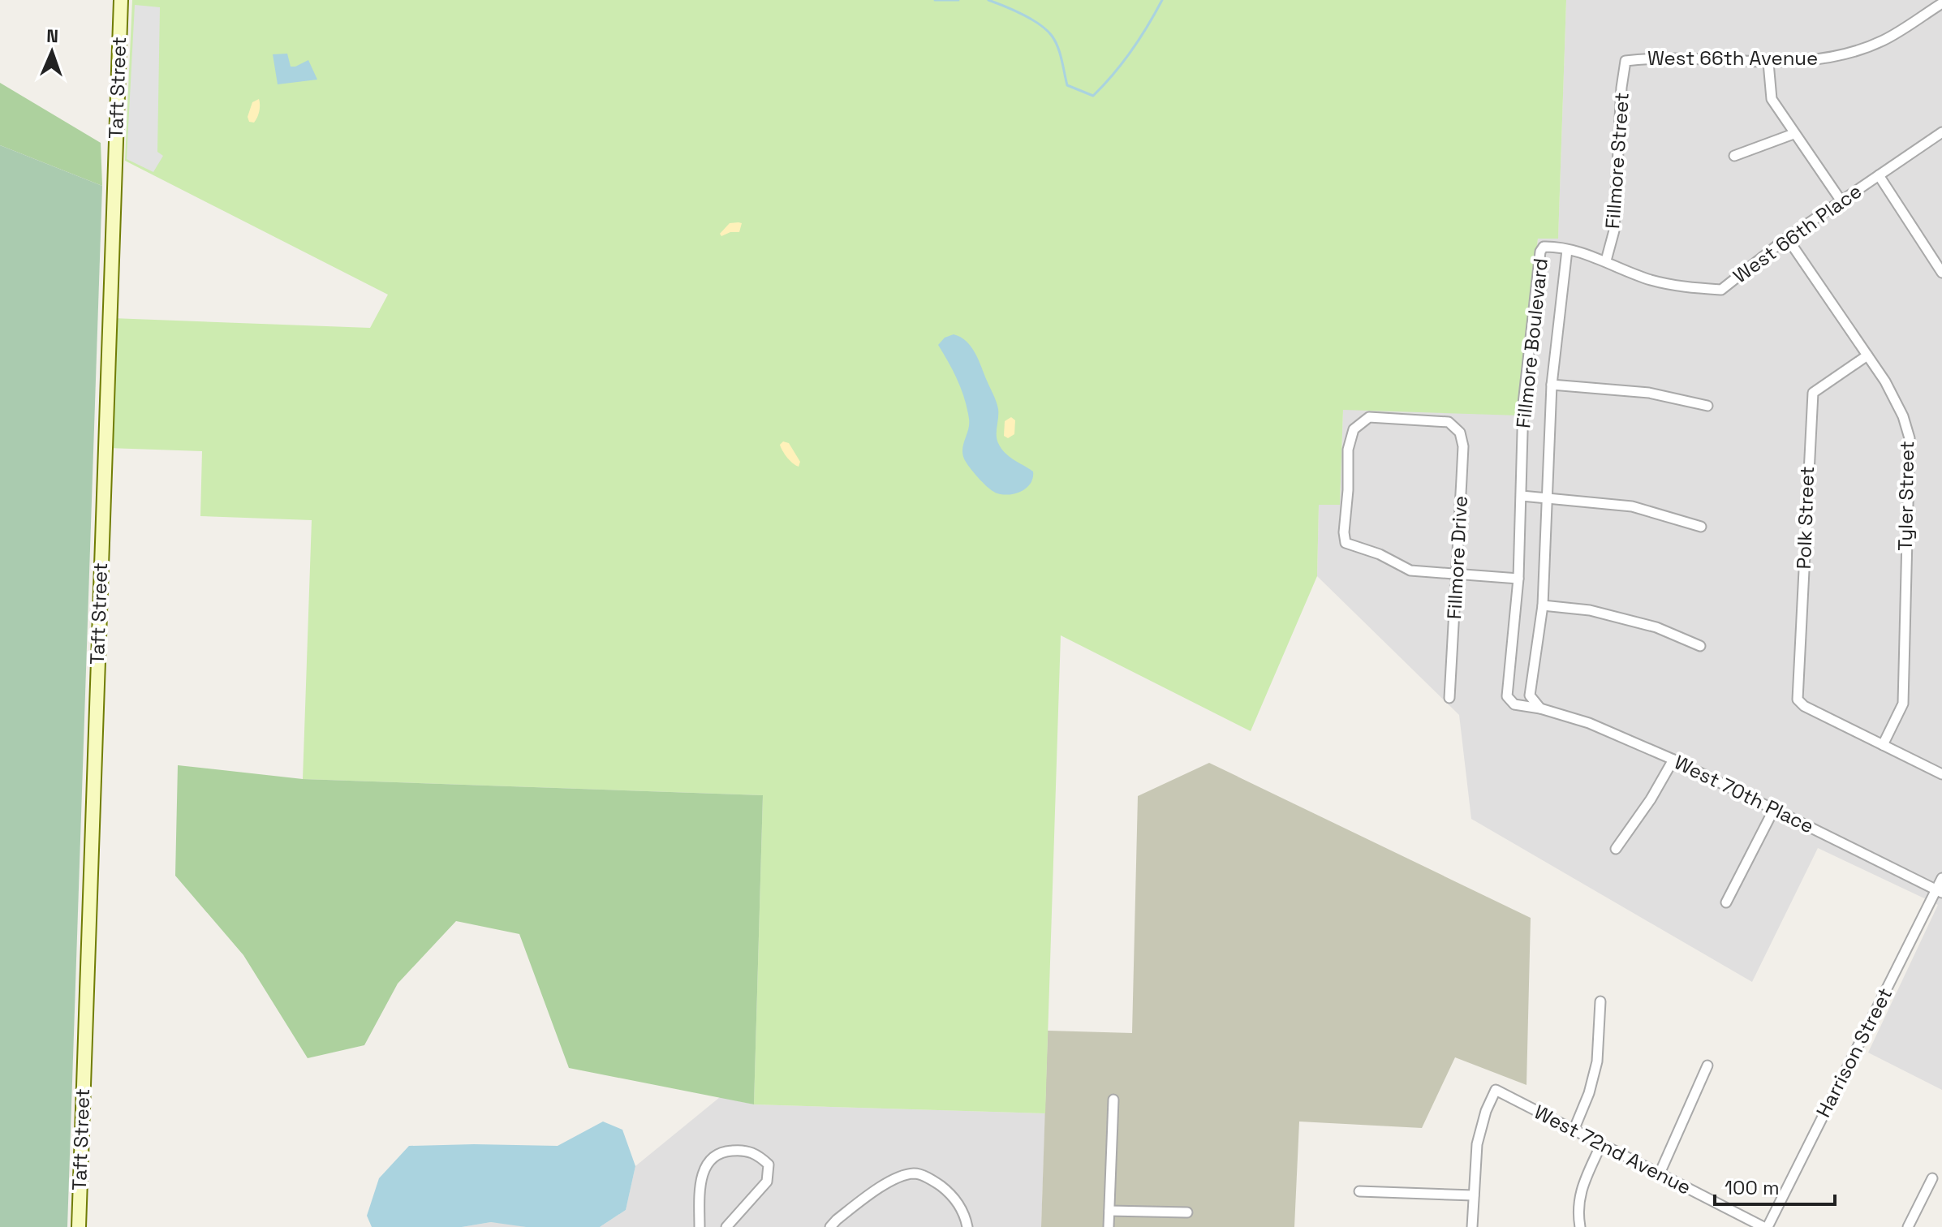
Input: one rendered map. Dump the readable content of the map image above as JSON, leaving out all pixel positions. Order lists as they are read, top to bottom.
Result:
{
  "streets": {
    "main road": ["Taft Street"],
    "street": [
      "West 66th Avenue",
      "Fillmore Street",
      "West 66th Place",
      "Fillmore Boulevard",
      "Tyler Street",
      "Polk Street",
      "Fillmore Drive",
      "West 70th Place",
      "Harrison Street",
      "West 72nd Avenue"
    ]
  },
  "crossings": [
    ["West 66th Avenue", "Fillmore Street"],
    ["Fillmore Street", "West 66th Place"],
    ["West 66th Place", "Fillmore Boulevard"],
    ["West 66th Place", "Tyler Street"],
    ["Fillmore Boulevard", "West 70th Place"],
    ["Tyler Street", "Polk Street"],
    ["West 70th Place", "Harrison Street"],
    ["Harrison Street", "West 72nd Avenue"]
  ],
  "scale_bar": "100 m",
  "north": "top"
}
